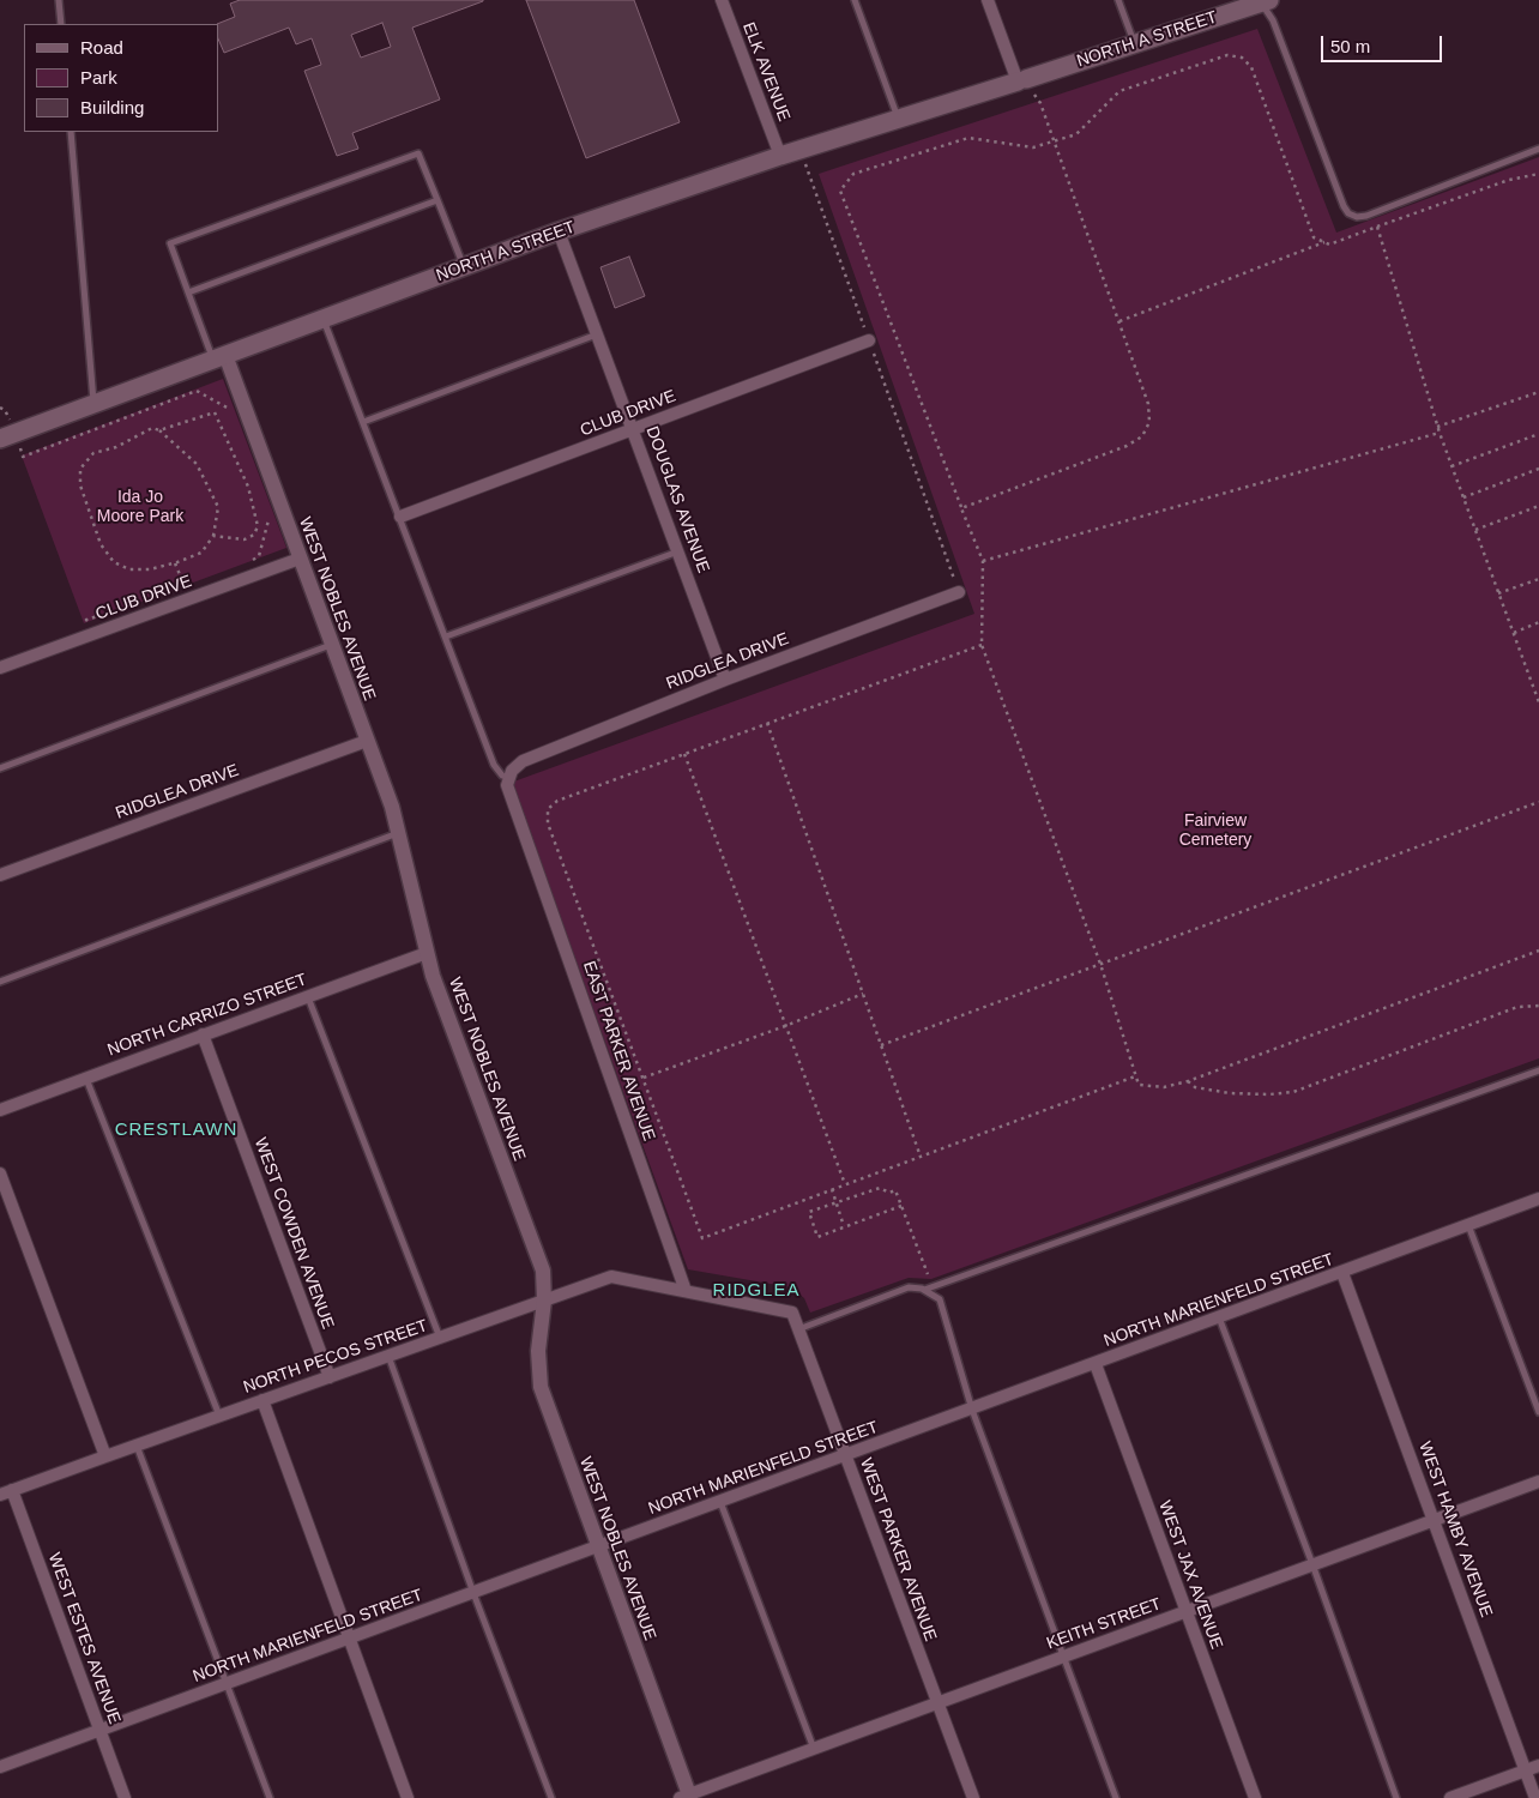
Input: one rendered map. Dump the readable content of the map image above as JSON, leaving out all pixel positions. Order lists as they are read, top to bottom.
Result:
{
  "streets": {
    "main road": ["NORTH A STREET"],
    "street": [
      "ELK AVENUE",
      "CLUB DRIVE",
      "DOUGLAS AVENUE",
      "WEST NOBLES AVENUE",
      "RIDGLEA DRIVE",
      "NORTH CARRIZO STREET",
      "EAST PARKER AVENUE",
      "WEST COWDEN AVENUE",
      "NORTH MARIENFELD STREET",
      "NORTH PECOS STREET",
      "WEST HAMBY AVENUE",
      "WEST PARKER AVENUE",
      "WEST JAX AVENUE",
      "KEITH STREET",
      "WEST ESTES AVENUE"
    ]
  },
  "crossings": [
    ["NORTH A STREET", "ELK AVENUE"],
    ["NORTH A STREET", "DOUGLAS AVENUE"],
    ["NORTH A STREET", "WEST NOBLES AVENUE"],
    ["CLUB DRIVE", "DOUGLAS AVENUE"],
    ["CLUB DRIVE", "WEST NOBLES AVENUE"],
    ["DOUGLAS AVENUE", "RIDGLEA DRIVE"],
    ["WEST NOBLES AVENUE", "RIDGLEA DRIVE"],
    ["WEST NOBLES AVENUE", "NORTH CARRIZO STREET"],
    ["WEST NOBLES AVENUE", "NORTH MARIENFELD STREET"],
    ["WEST NOBLES AVENUE", "NORTH PECOS STREET"],
    ["WEST NOBLES AVENUE", "KEITH STREET"],
    ["RIDGLEA DRIVE", "EAST PARKER AVENUE"],
    ["NORTH CARRIZO STREET", "WEST COWDEN AVENUE"],
    ["EAST PARKER AVENUE", "NORTH PECOS STREET"],
    ["EAST PARKER AVENUE", "WEST PARKER AVENUE"],
    ["WEST COWDEN AVENUE", "NORTH PECOS STREET"],
    ["NORTH MARIENFELD STREET", "WEST HAMBY AVENUE"],
    ["NORTH MARIENFELD STREET", "WEST PARKER AVENUE"],
    ["NORTH MARIENFELD STREET", "WEST JAX AVENUE"],
    ["NORTH MARIENFELD STREET", "WEST ESTES AVENUE"],
    ["NORTH PECOS STREET", "WEST PARKER AVENUE"],
    ["NORTH PECOS STREET", "WEST ESTES AVENUE"],
    ["WEST HAMBY AVENUE", "KEITH STREET"],
    ["WEST PARKER AVENUE", "KEITH STREET"],
    ["WEST JAX AVENUE", "KEITH STREET"]
  ],
  "districts": ["CRESTLAWN", "RIDGLEA"],
  "parks": ["Ida Jo Moore Park", "Fairview Cemetery"],
  "legend": ["Road", "Park", "Building"],
  "scale_bar": "50 m"
}
